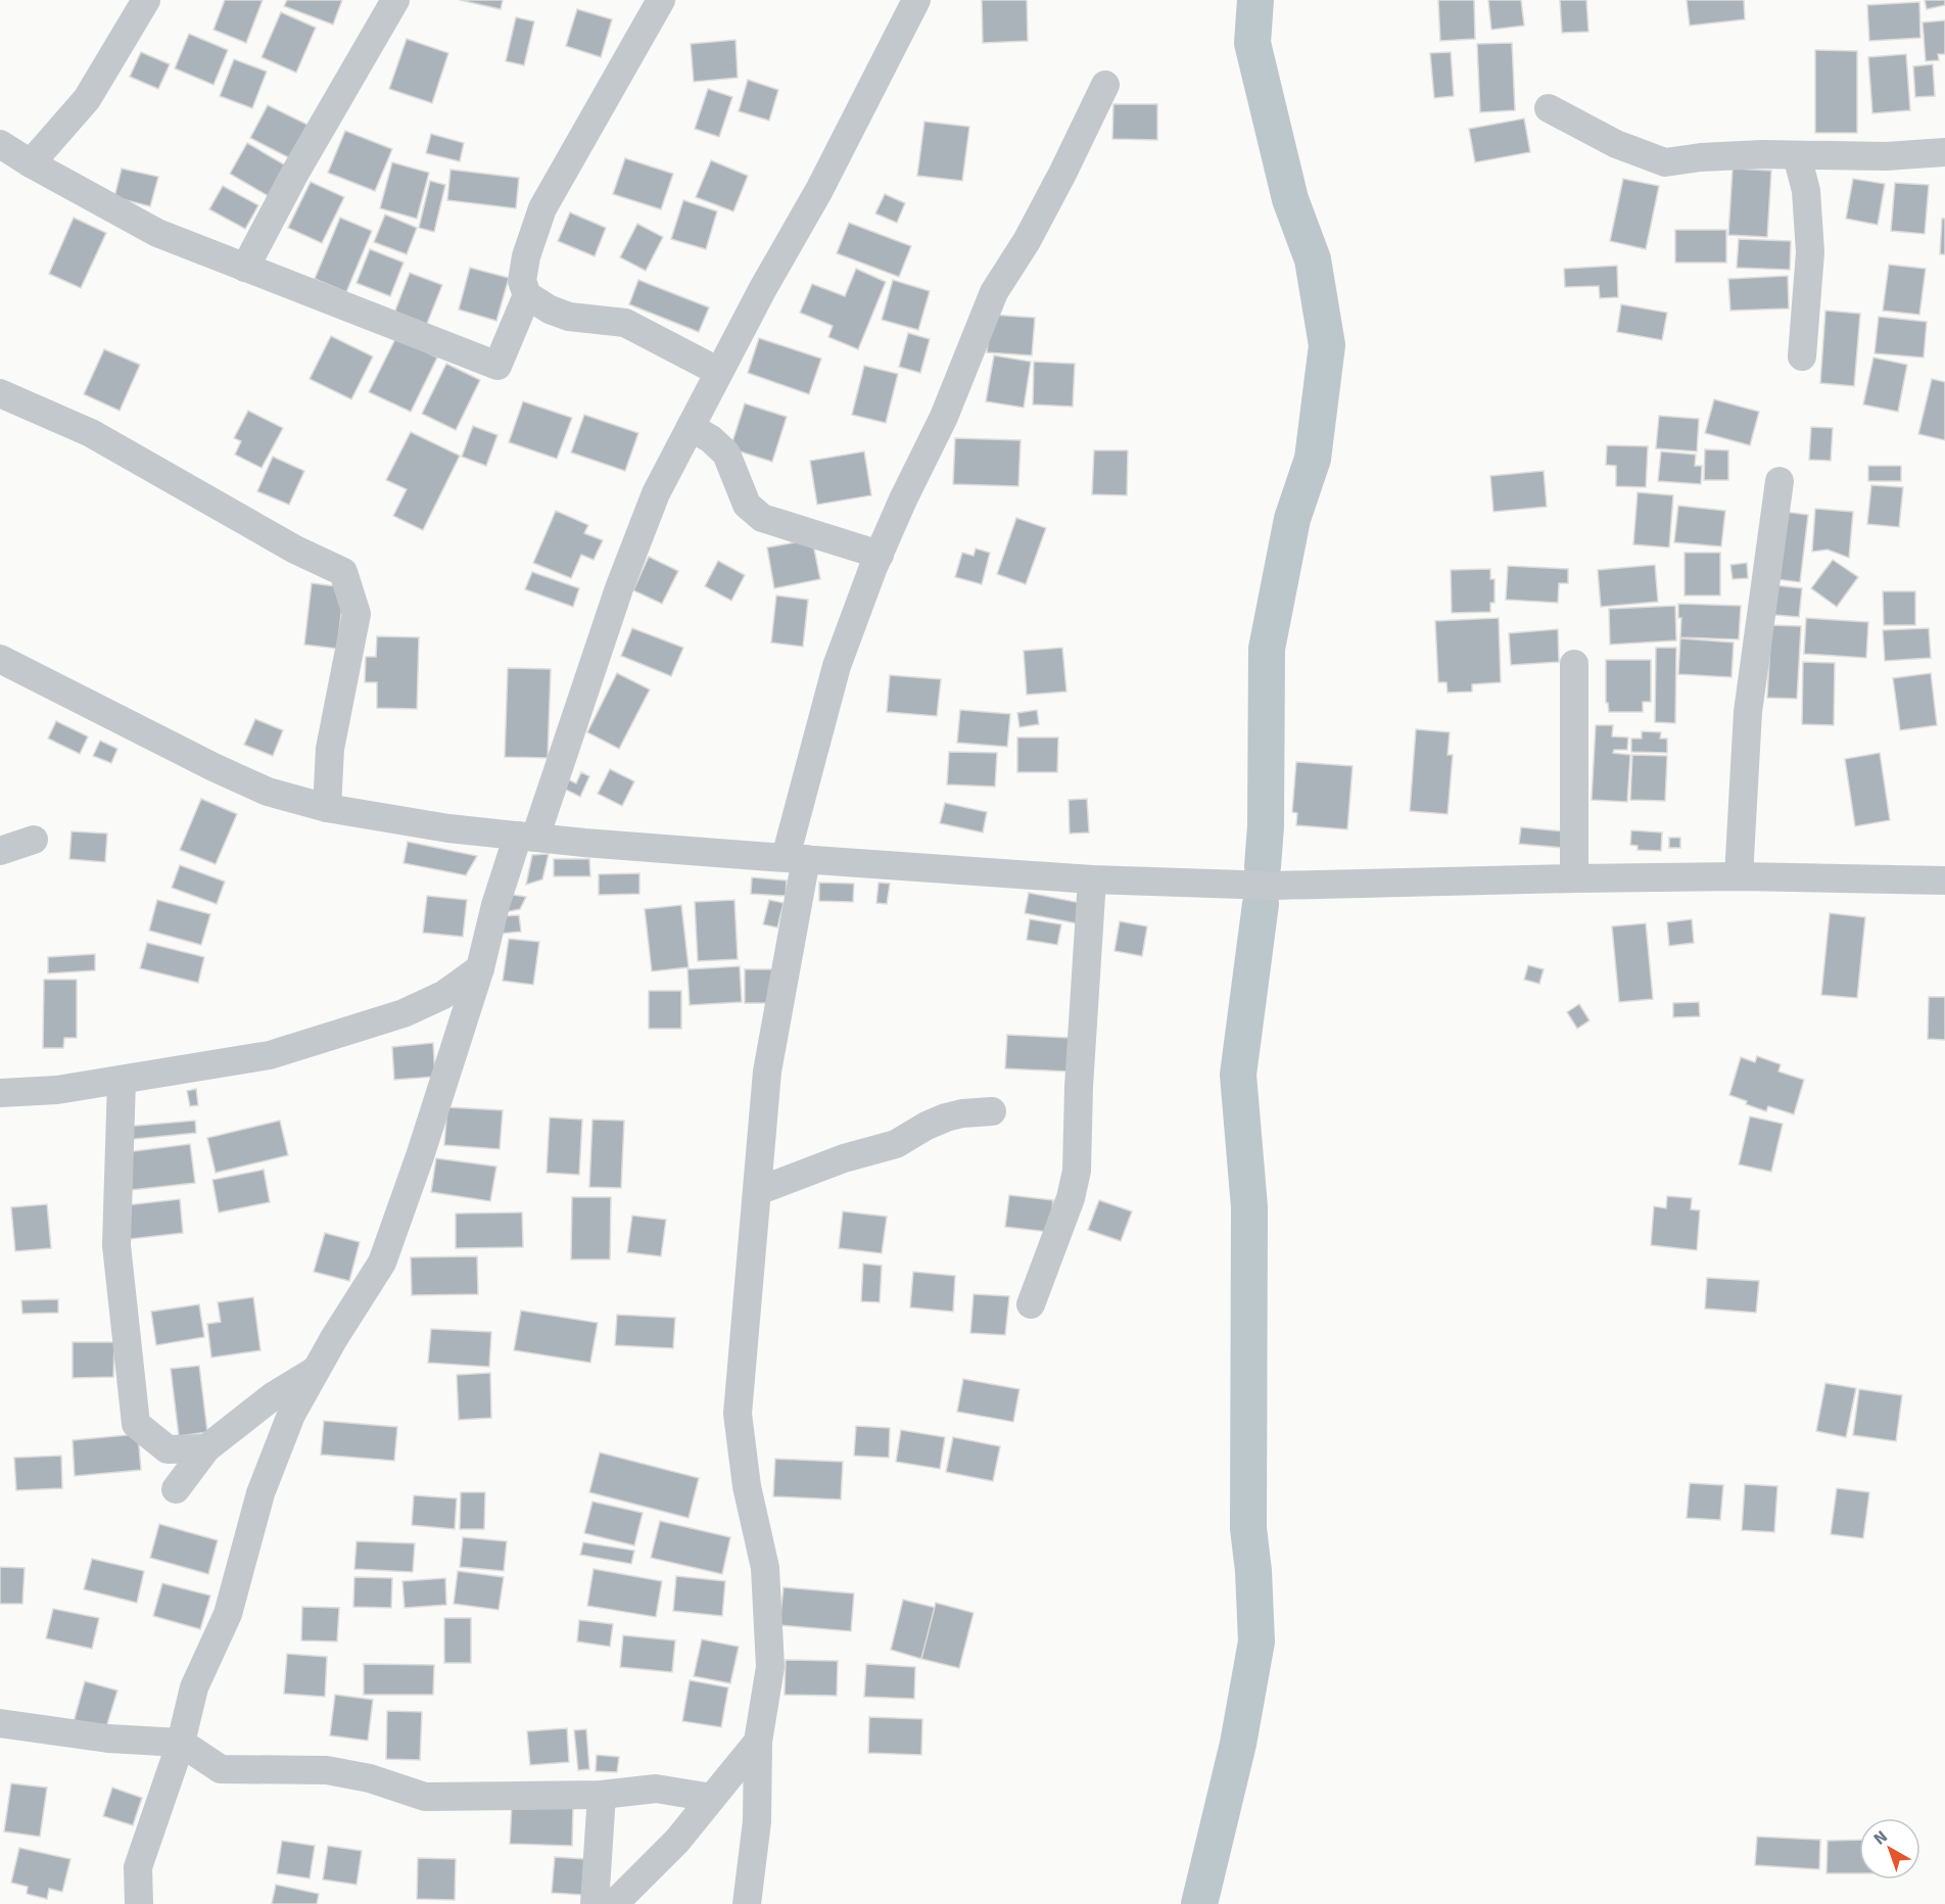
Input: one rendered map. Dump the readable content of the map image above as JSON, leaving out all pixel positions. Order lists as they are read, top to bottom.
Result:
{
  "north": "top left"
}
